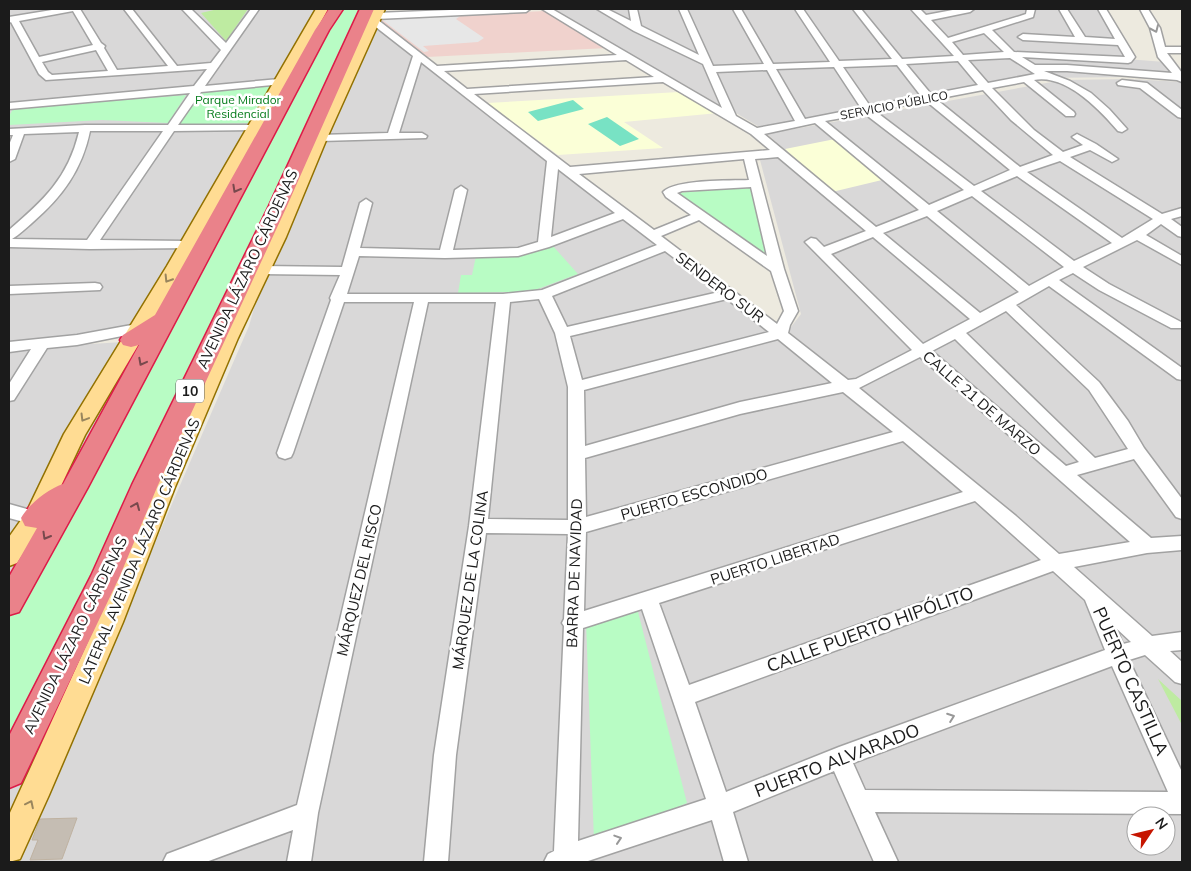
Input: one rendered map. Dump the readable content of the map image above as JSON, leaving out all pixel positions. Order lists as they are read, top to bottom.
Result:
{
  "streets": {
    "highway": ["AVENIDA LÁZARO CÁRDENAS", "10"],
    "main road": ["LATERAL AVENIDA LÁZARO CÁRDENAS"],
    "street": [
      "SERVICIO PÚBLICO",
      "SENDERO SUR",
      "CALLE 21 DE MARZO",
      "PUERTO ESCONDIDO",
      "PUERTO LIBERTAD",
      "BARRA DE NAVIDAD",
      "MÁRQUEZ DEL RISCO",
      "MÁRQUEZ DE LA COLINA",
      "CALLE PUERTO HIPÓLITO",
      "PUERTO CASTILLA",
      "PUERTO ALVARADO"
    ]
  },
  "crossings": [
    ["AVENIDA LÁZARO CÁRDENAS", "SENDERO SUR"],
    ["AVENIDA LÁZARO CÁRDENAS", "LATERAL AVENIDA LÁZARO CÁRDENAS"],
    ["SENDERO SUR", "PUERTO ESCONDIDO"],
    ["SENDERO SUR", "LATERAL AVENIDA LÁZARO CÁRDENAS"],
    ["SENDERO SUR", "PUERTO LIBERTAD"],
    ["SENDERO SUR", "CALLE PUERTO HIPÓLITO"],
    ["SENDERO SUR", "PUERTO CASTILLA"],
    ["CALLE 21 DE MARZO", "CALLE PUERTO HIPÓLITO"],
    ["PUERTO ESCONDIDO", "BARRA DE NAVIDAD"],
    ["PUERTO ESCONDIDO", "MÁRQUEZ DE LA COLINA"],
    ["PUERTO LIBERTAD", "BARRA DE NAVIDAD"],
    ["BARRA DE NAVIDAD", "PUERTO ALVARADO"],
    ["PUERTO CASTILLA", "PUERTO ALVARADO"]
  ],
  "one_way": ["LATERAL AVENIDA LÁZARO CÁRDENAS"],
  "parks": ["Parque Mirador Residencial"],
  "north": "top right"
}
